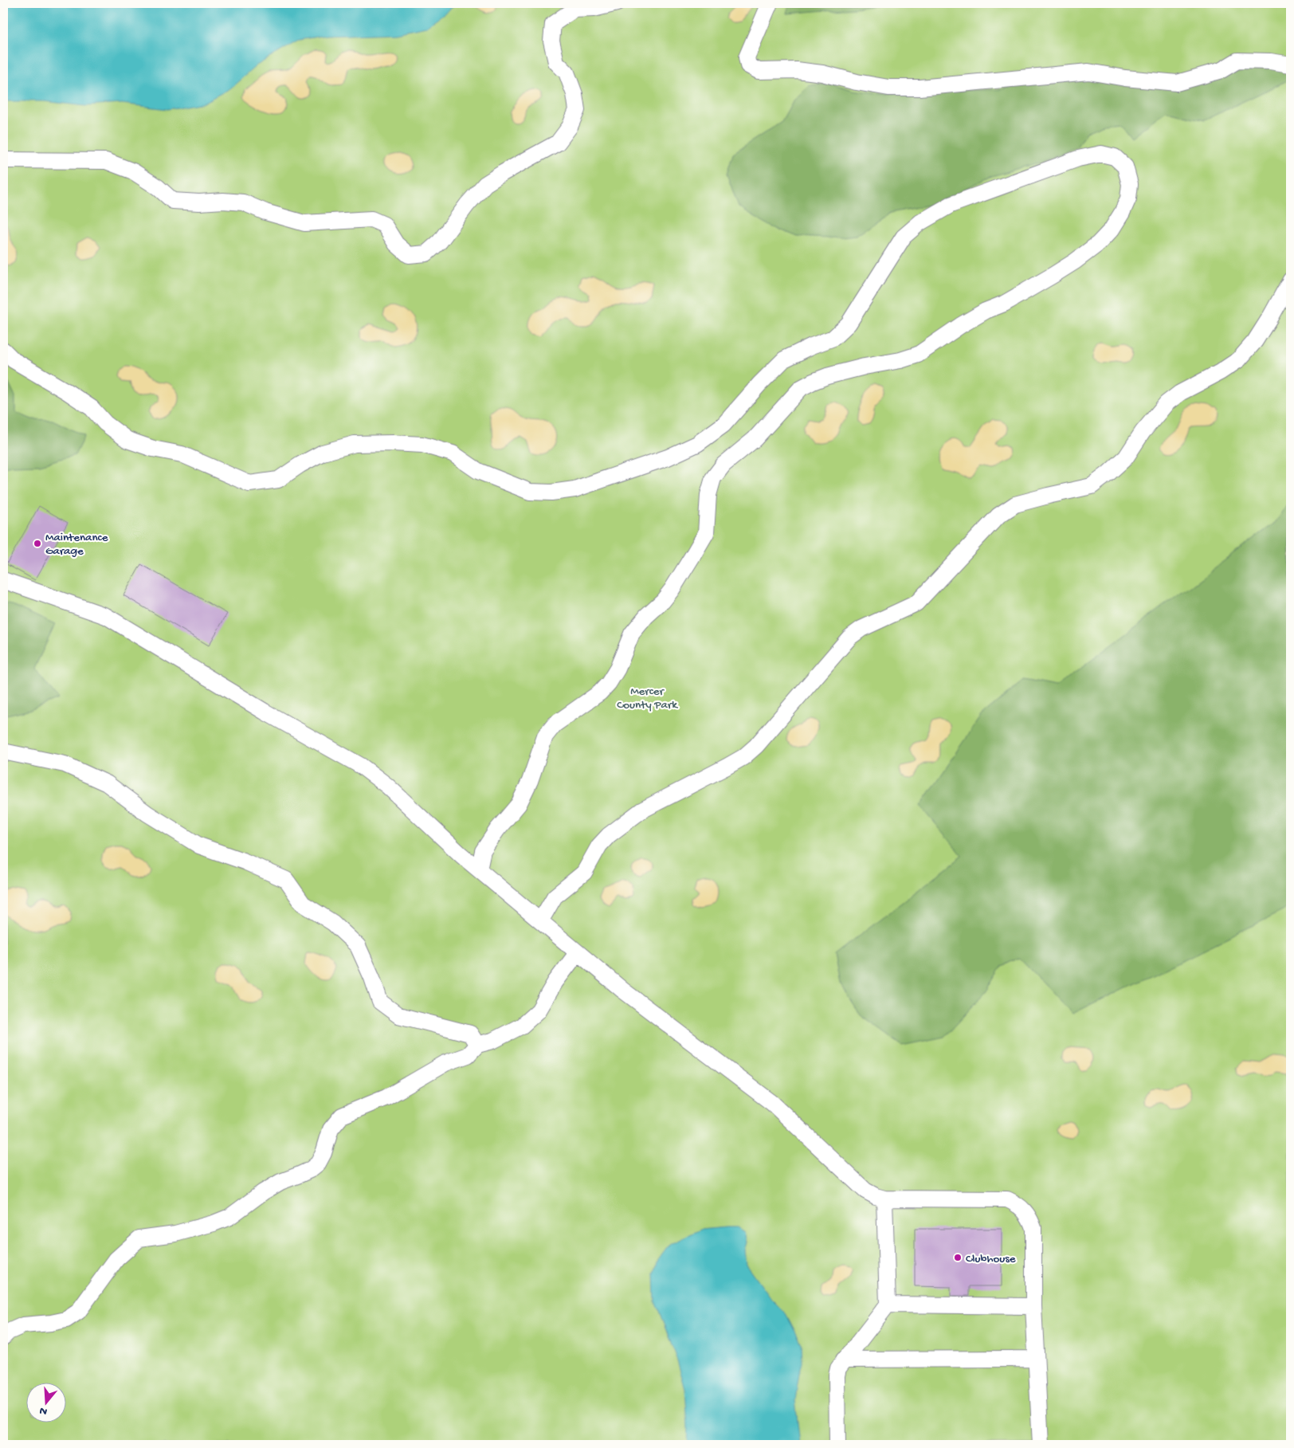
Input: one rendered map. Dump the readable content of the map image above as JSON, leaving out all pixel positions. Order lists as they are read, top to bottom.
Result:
{
  "parks": ["Mercer County Park"],
  "places": ["Maintenance Garage", "Clubhouse"],
  "north": "bottom"
}
